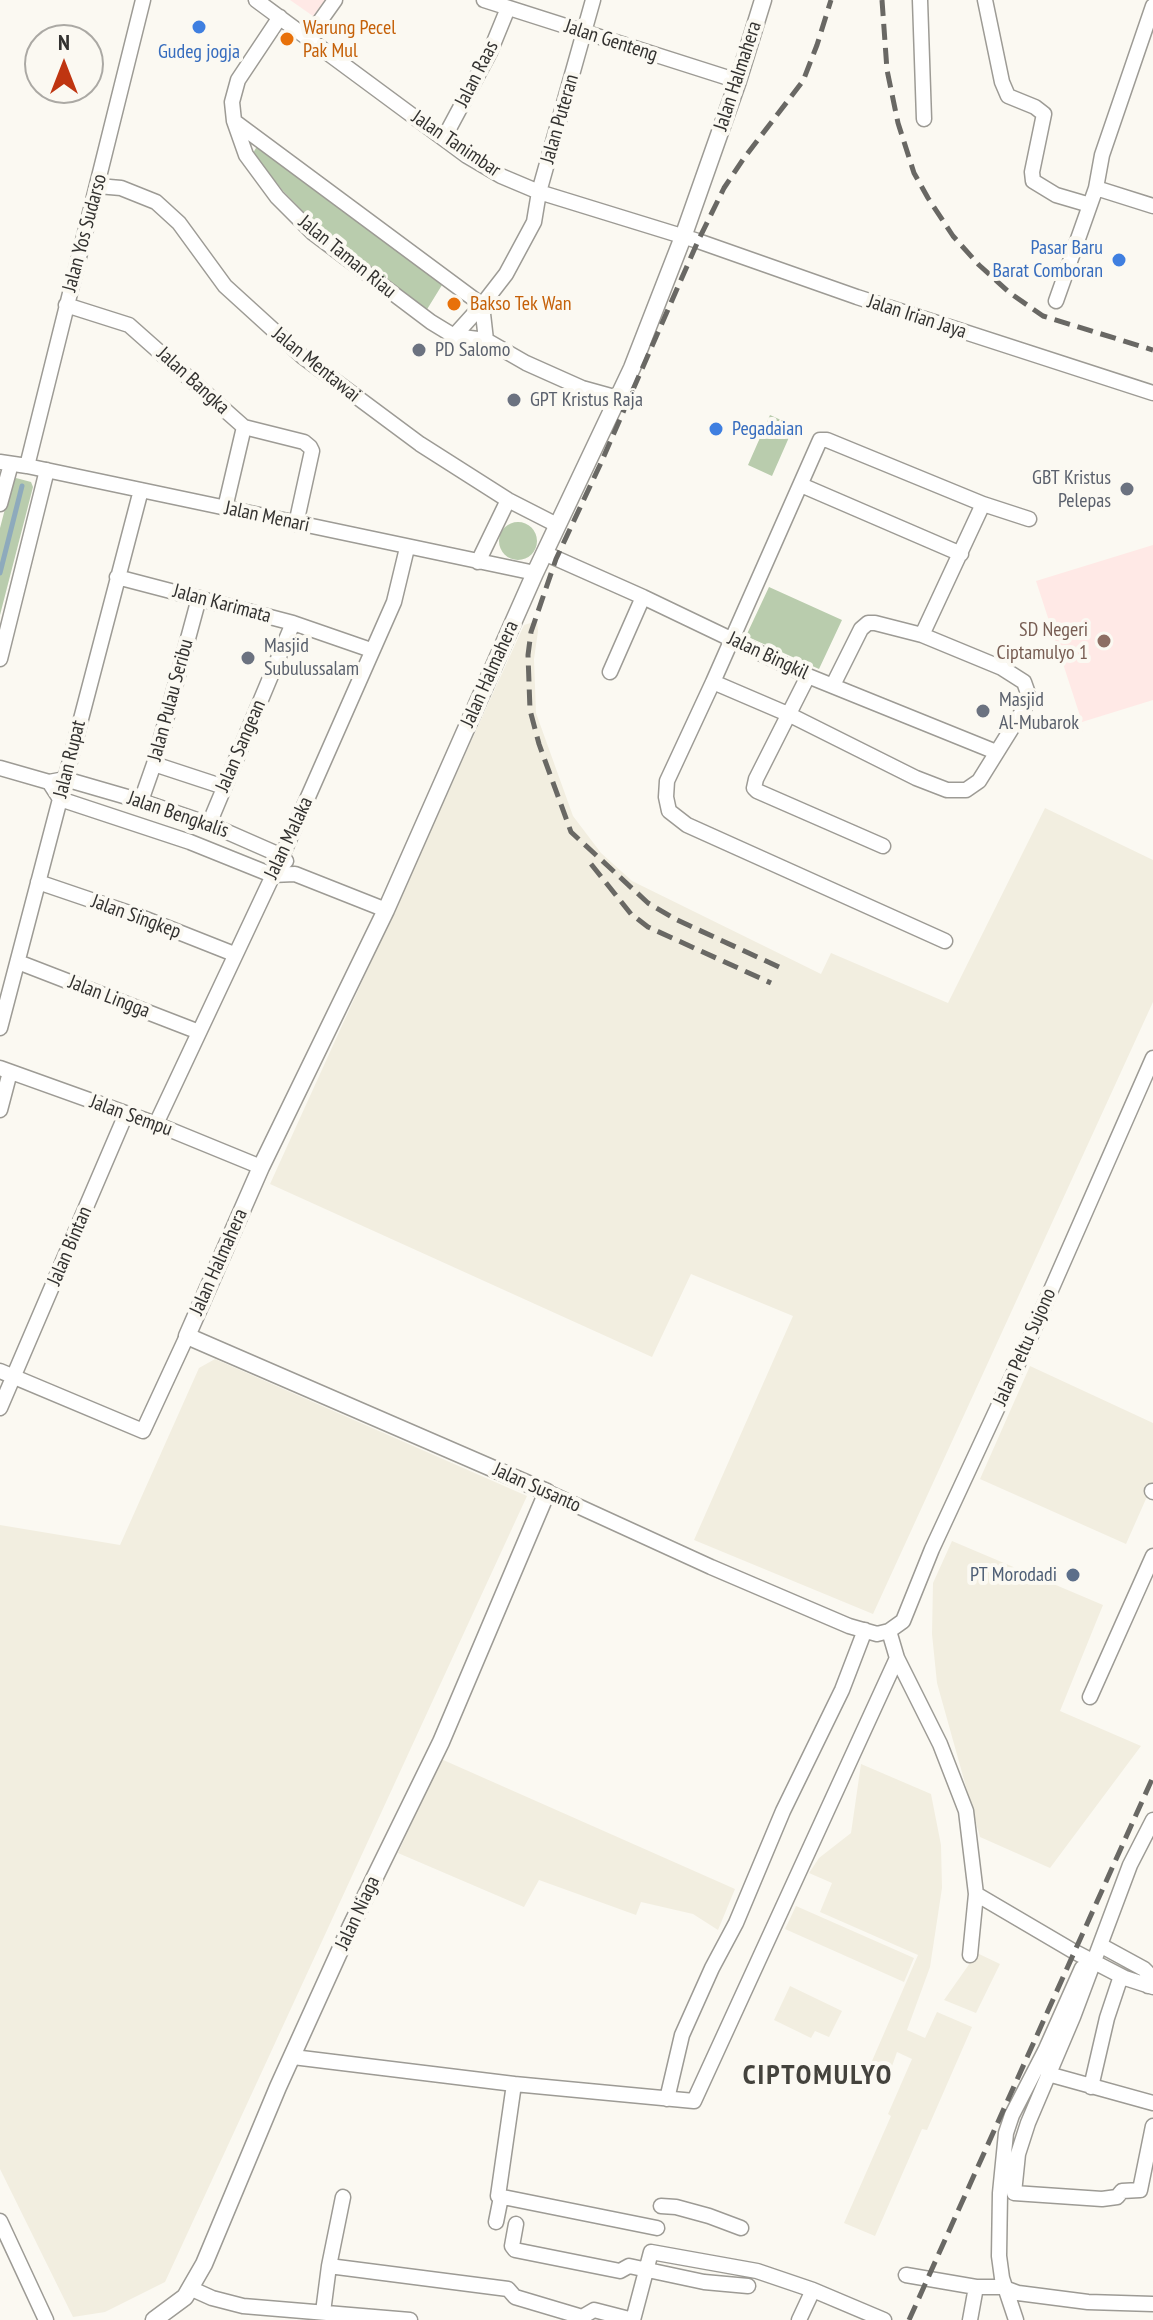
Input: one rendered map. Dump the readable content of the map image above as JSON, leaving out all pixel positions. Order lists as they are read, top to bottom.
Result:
{
  "streets": {
    "street": [
      "Jalan Genteng",
      "Jalan Raas",
      "Jalan Halmahera",
      "Jalan Puteran",
      "Jalan Tanimbar",
      "Jalan Yos Sudarso",
      "Jalan Taman Riau",
      "Jalan Irian Jaya",
      "Jalan Mentawai",
      "Jalan Bangka",
      "Jalan Menari",
      "Jalan Karimata",
      "Jalan Bingkil",
      "Jalan Pulau Seribu",
      "Jalan Sangean",
      "Jalan Rupat",
      "Jalan Bengkalis",
      "Jalan Malaka",
      "Jalan Singkep",
      "Jalan Lingga",
      "Jalan Sempu",
      "Jalan Bintan",
      "Jalan Peltu Sujono",
      "Jalan Susanto",
      "Jalan Niaga"
    ]
  },
  "crossings": [
    ["Jalan Genteng", "Jalan Raas"],
    ["Jalan Genteng", "Jalan Halmahera"],
    ["Jalan Genteng", "Jalan Puteran"],
    ["Jalan Raas", "Jalan Tanimbar"],
    ["Jalan Halmahera", "Jalan Tanimbar"],
    ["Jalan Halmahera", "Jalan Taman Riau"],
    ["Jalan Halmahera", "Jalan Irian Jaya"],
    ["Jalan Halmahera", "Jalan Mentawai"],
    ["Jalan Halmahera", "Jalan Menari"],
    ["Jalan Halmahera", "Jalan Bingkil"],
    ["Jalan Halmahera", "Jalan Bengkalis"],
    ["Jalan Halmahera", "Jalan Sempu"],
    ["Jalan Halmahera", "Jalan Susanto"],
    ["Jalan Puteran", "Jalan Tanimbar"],
    ["Jalan Puteran", "Jalan Taman Riau"],
    ["Jalan Tanimbar", "Jalan Taman Riau"],
    ["Jalan Tanimbar", "Jalan Irian Jaya"],
    ["Jalan Yos Sudarso", "Jalan Mentawai"],
    ["Jalan Yos Sudarso", "Jalan Bangka"],
    ["Jalan Yos Sudarso", "Jalan Menari"],
    ["Jalan Bangka", "Jalan Menari"],
    ["Jalan Menari", "Jalan Rupat"],
    ["Jalan Menari", "Jalan Malaka"],
    ["Jalan Karimata", "Jalan Pulau Seribu"],
    ["Jalan Karimata", "Jalan Sangean"],
    ["Jalan Karimata", "Jalan Rupat"],
    ["Jalan Karimata", "Jalan Malaka"],
    ["Jalan Pulau Seribu", "Jalan Bengkalis"],
    ["Jalan Sangean", "Jalan Bengkalis"],
    ["Jalan Rupat", "Jalan Bengkalis"],
    ["Jalan Rupat", "Jalan Singkep"],
    ["Jalan Rupat", "Jalan Lingga"],
    ["Jalan Bengkalis", "Jalan Malaka"],
    ["Jalan Malaka", "Jalan Singkep"],
    ["Jalan Malaka", "Jalan Lingga"],
    ["Jalan Malaka", "Jalan Sempu"],
    ["Jalan Sempu", "Jalan Bintan"],
    ["Jalan Peltu Sujono", "Jalan Susanto"],
    ["Jalan Susanto", "Jalan Niaga"]
  ],
  "districts": ["CIPTOMULYO"],
  "places": [
    "Gudeg jogja",
    "Warung Pecel Pak Mul",
    "Pasar Baru Barat Comboran",
    "Bakso Tek Wan",
    "PD Salomo",
    "GPT Kristus Raja",
    "Pegadaian",
    "GBT Kristus Pelepas",
    "SD Negeri Ciptamulyo 1",
    "Masjid Subulussalam",
    "Masjid Al-Mubarok",
    "PT Morodadi"
  ],
  "north": "top"
}
